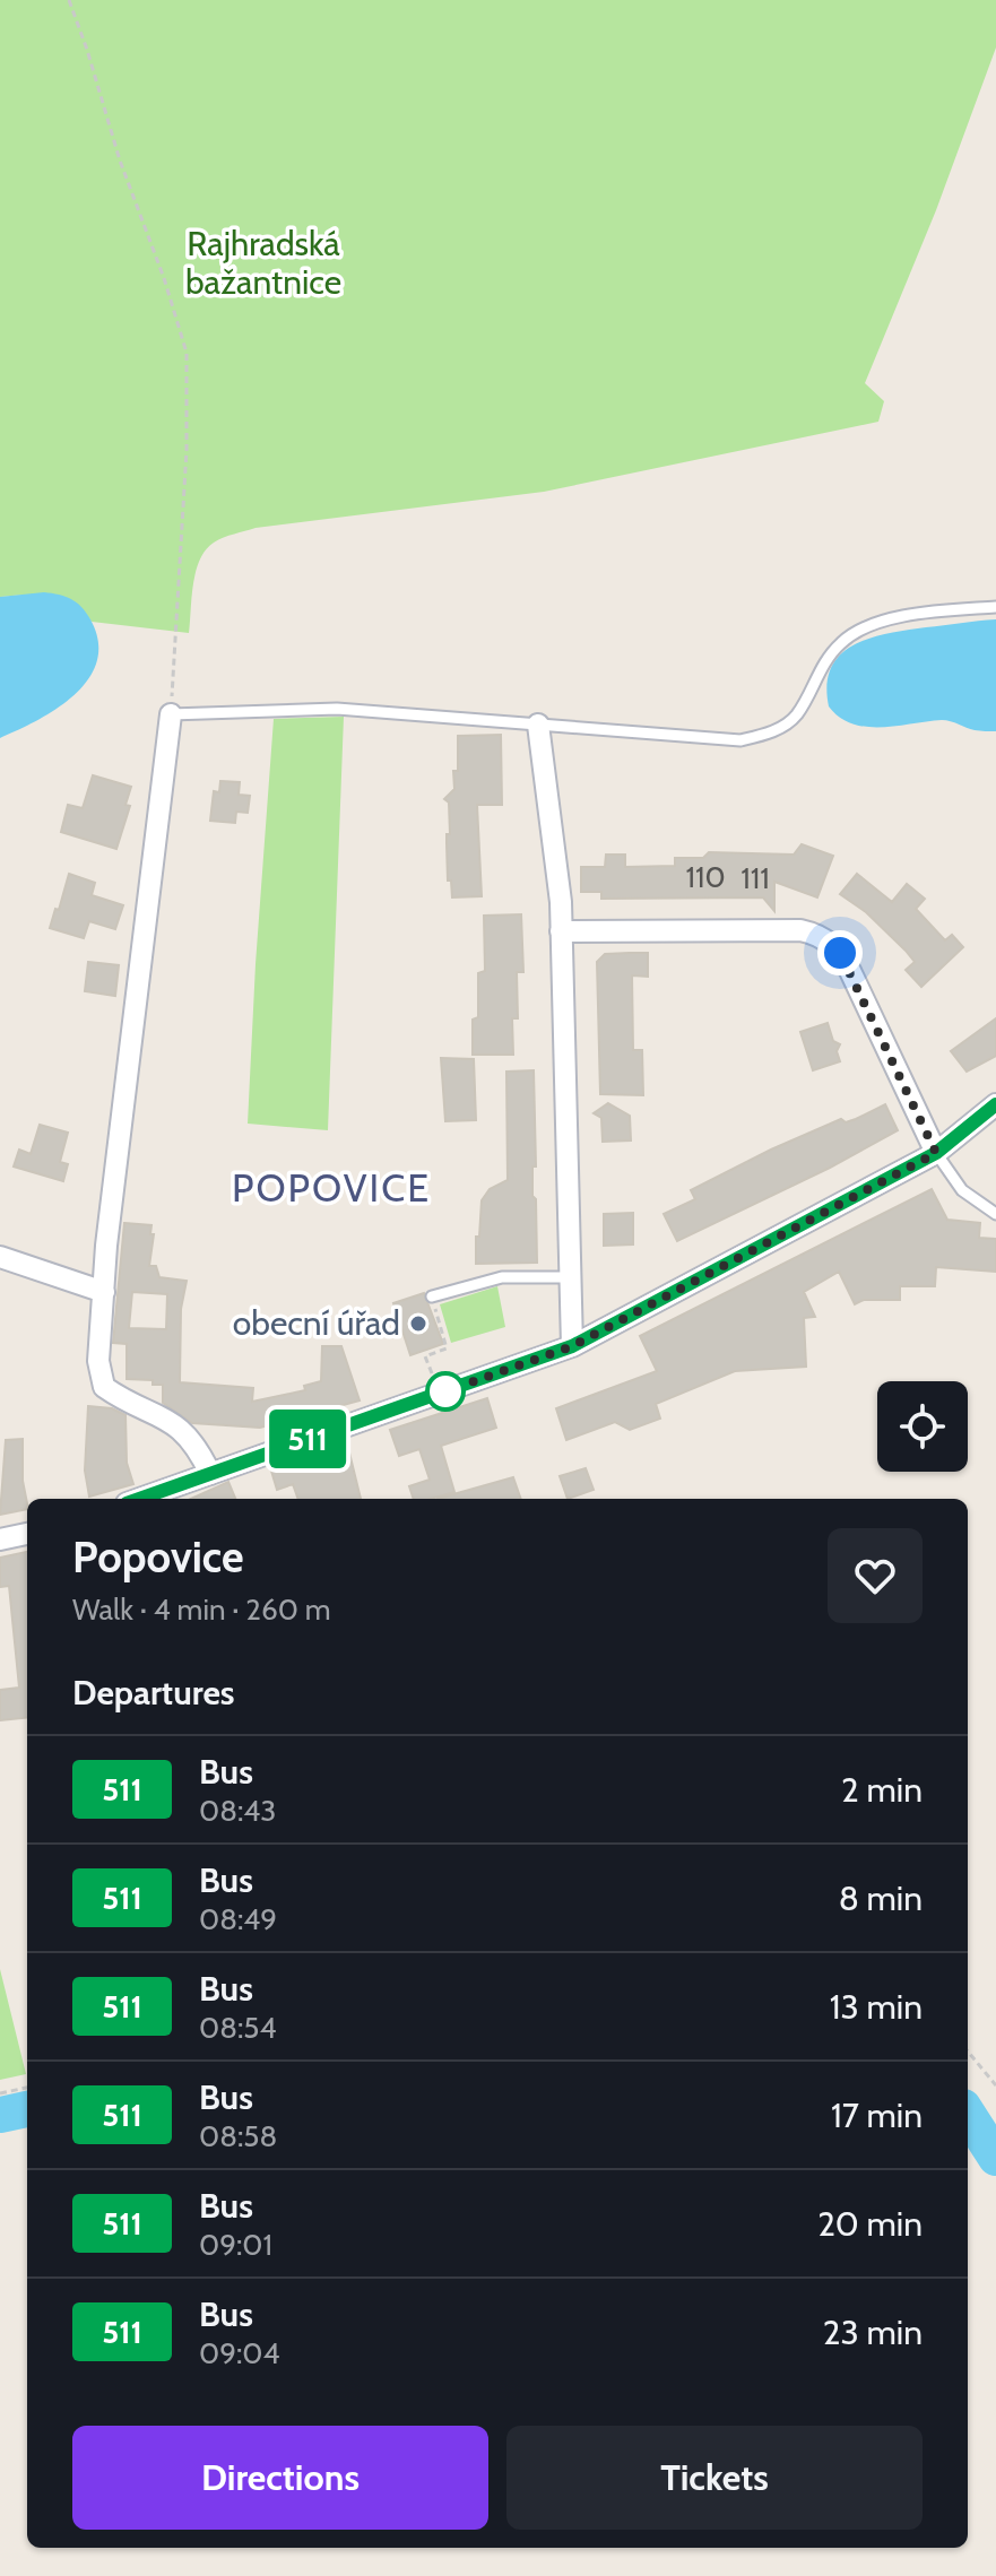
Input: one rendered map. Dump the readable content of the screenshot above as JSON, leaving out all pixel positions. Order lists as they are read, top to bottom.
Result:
{
  "districts": ["POPOVICE"],
  "parks": ["Rajhradská bažantnice"],
  "places": ["obecní úřad"],
  "lines": ["bus line 511"],
  "house_numbers": ["110", "111"],
  "page": {
    "on_map": "511",
    "heading": [
      ["Popovice", "Walk · 4 min · 260 m"],
      "Departures"
    ],
    "list": [
      {
        "mark": "511",
        "name": "Bus",
        "note": "08:43",
        "value": "2 min"
      },
      {
        "mark": "511",
        "name": "Bus",
        "note": "08:49",
        "value": "8 min"
      },
      {
        "mark": "511",
        "name": "Bus",
        "note": "08:54",
        "value": "13 min"
      },
      {
        "mark": "511",
        "name": "Bus",
        "note": "08:58",
        "value": "17 min"
      },
      {
        "mark": "511",
        "name": "Bus",
        "note": "09:01",
        "value": "20 min"
      },
      {
        "mark": "511",
        "name": "Bus",
        "note": "09:04",
        "value": "23 min"
      }
    ],
    "buttons": ["Directions", "Tickets"]
  }
}
